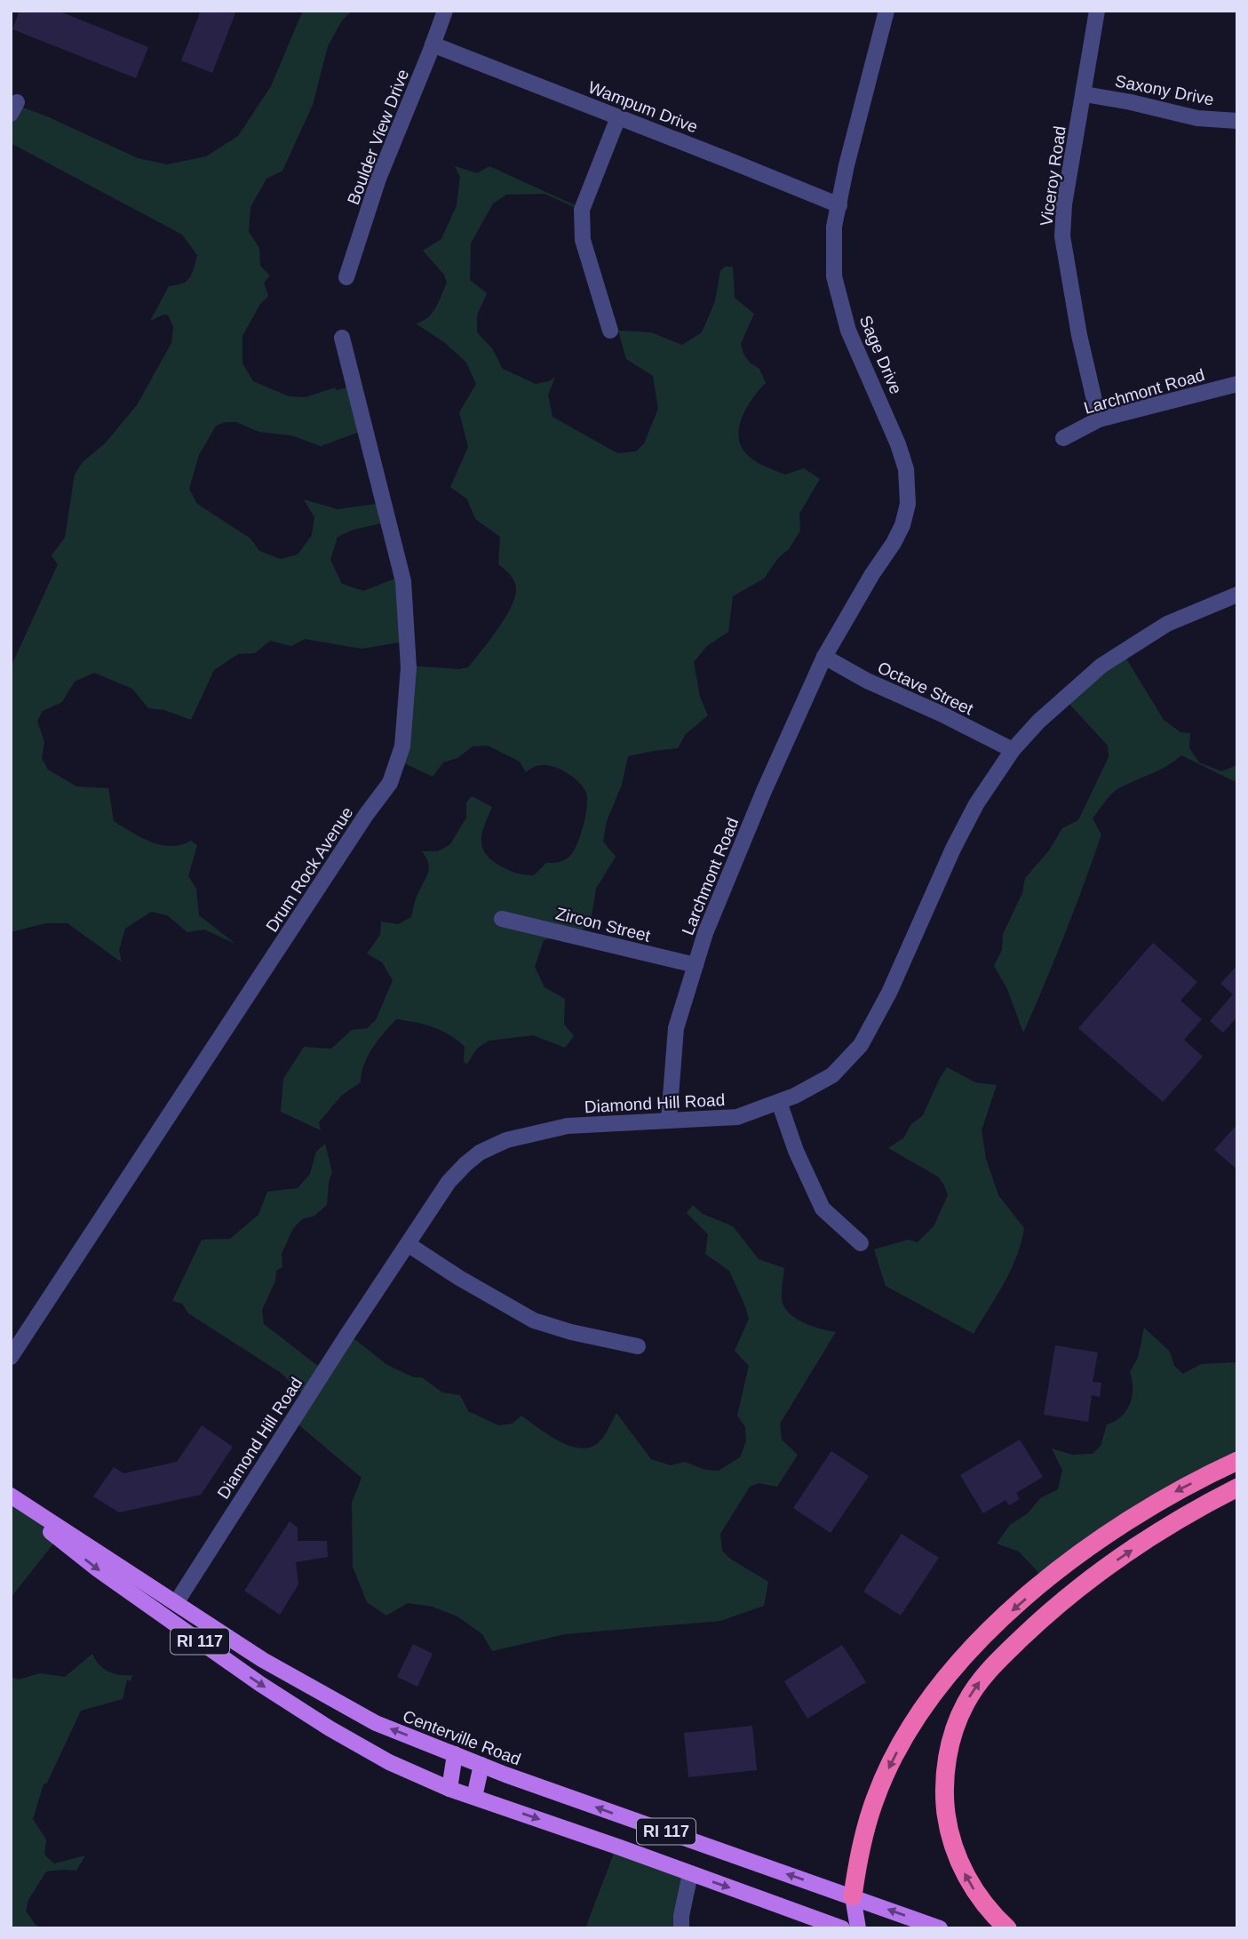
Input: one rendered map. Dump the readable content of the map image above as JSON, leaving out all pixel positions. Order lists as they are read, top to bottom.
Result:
{
  "streets": {
    "main road": ["RI 117", "Centerville Road"],
    "street": [
      "Saxony Drive",
      "Wampum Drive",
      "Boulder View Drive",
      "Viceroy Road",
      "Sage Drive",
      "Larchmont Road",
      "Octave Street",
      "Drum Rock Avenue",
      "Zircon Street",
      "Diamond Hill Road"
    ]
  },
  "crossings": [
    ["Saxony Drive", "Viceroy Road"],
    ["Wampum Drive", "Boulder View Drive"],
    ["Wampum Drive", "Sage Drive"],
    ["Viceroy Road", "Larchmont Road"],
    ["Sage Drive", "Larchmont Road"],
    ["Sage Drive", "Octave Street"],
    ["Larchmont Road", "Octave Street"],
    ["Larchmont Road", "Zircon Street"],
    ["Larchmont Road", "Diamond Hill Road"],
    ["Octave Street", "Diamond Hill Road"],
    ["Diamond Hill Road", "Centerville Road"]
  ]
}
